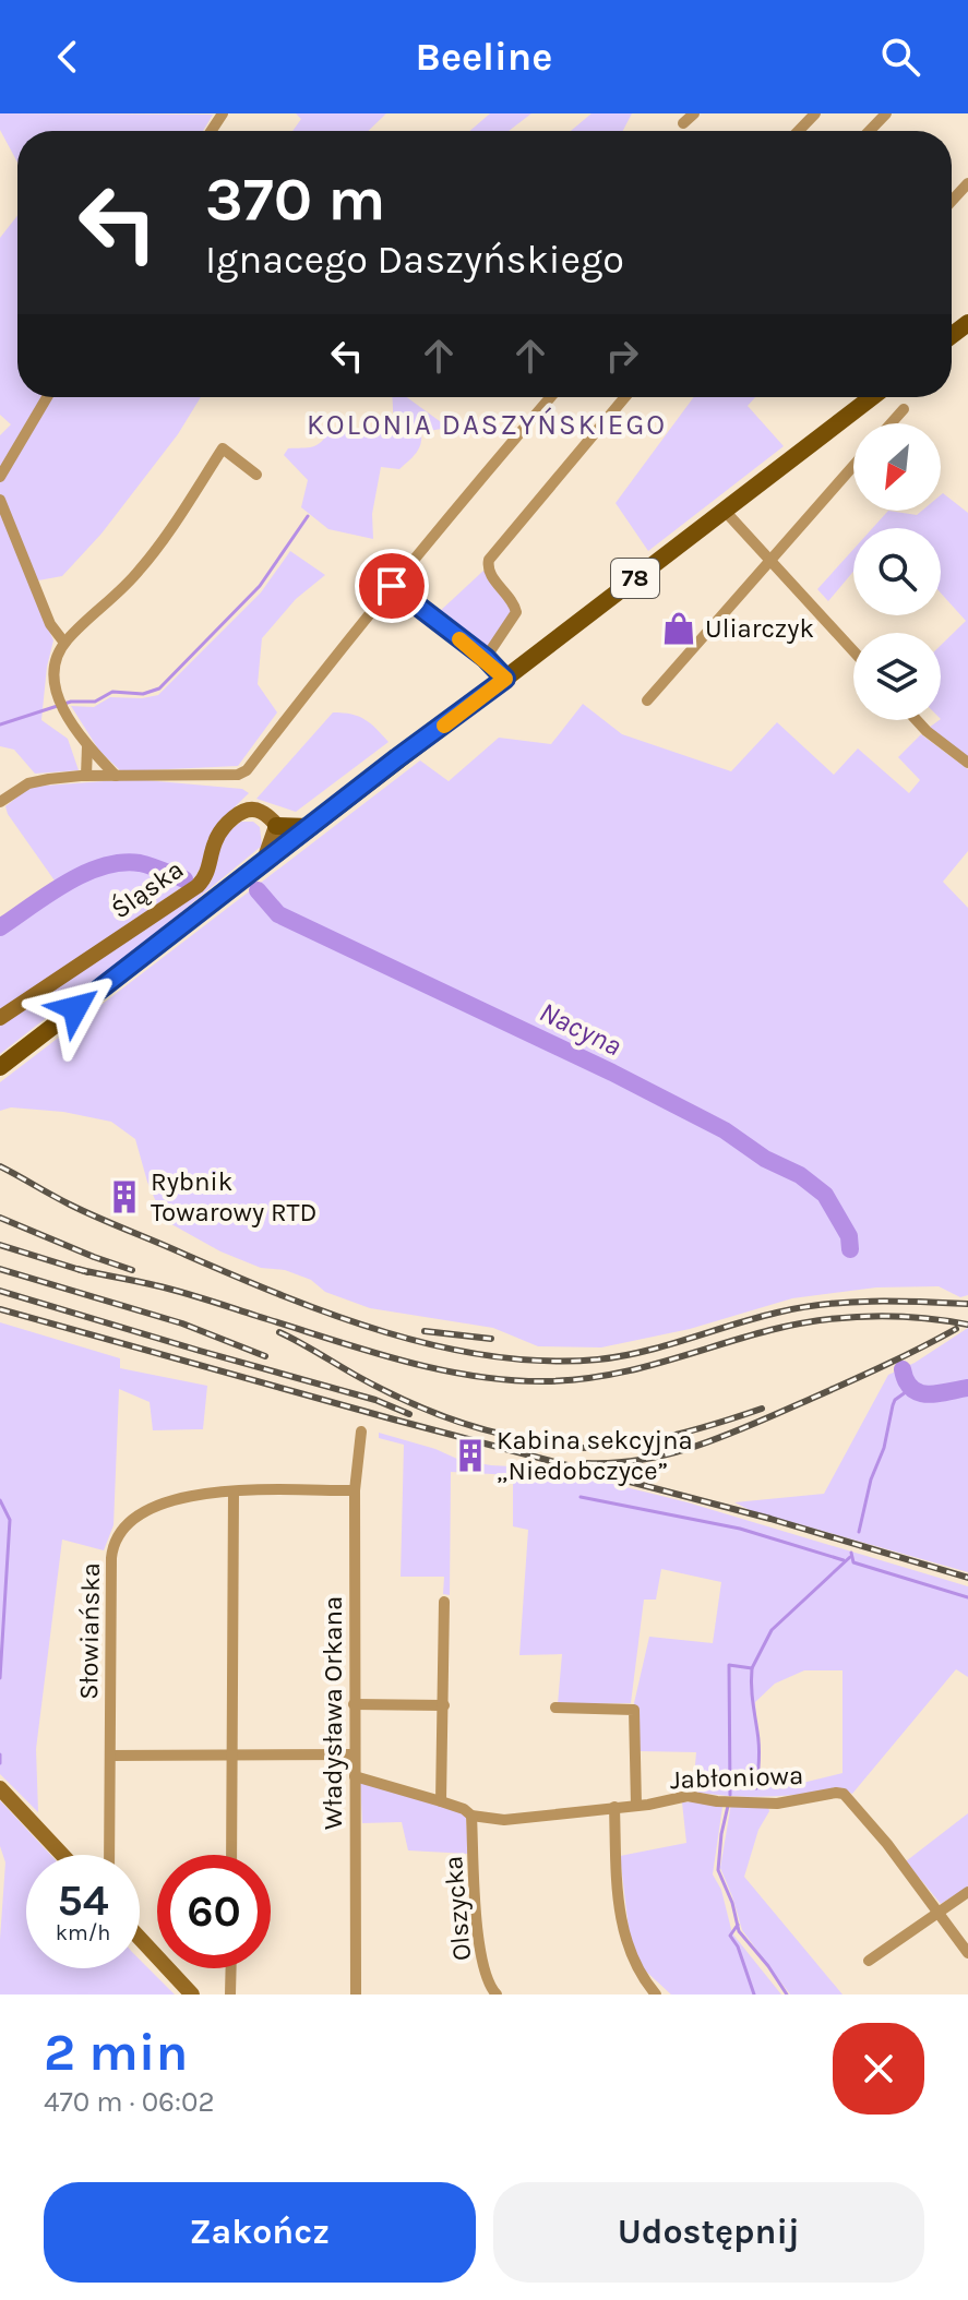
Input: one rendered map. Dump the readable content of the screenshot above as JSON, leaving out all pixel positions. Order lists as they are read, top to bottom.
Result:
{
  "streets": {
    "main road": ["78"],
    "street": [
      "Śląska",
      "Słowiańska",
      "Władysława Orkana",
      "Jabłoniowa",
      "Olszycka"
    ]
  },
  "crossings": [
    ["Słowiańska", "Władysława Orkana"],
    ["Jabłoniowa", "Olszycka"]
  ],
  "districts": ["KOLONIA DASZYŃSKIEGO"],
  "water": ["Nacyna"],
  "places": {
    "shop": ["Uliarczyk"],
    "building": ["Rybnik Towarowy RTD", "Kabina sekcyjna „Niedobczyce”"]
  },
  "north": "bottom left",
  "page": {
    "header": "Beeline",
    "turn": ["370 m", "Ignacego Daszyńskiego"],
    "speed": "54 km/h",
    "limit": "60",
    "heading": ["2 min", "470 m · 06:02"],
    "buttons": ["Zakończ", "Udostępnij"]
  }
}
